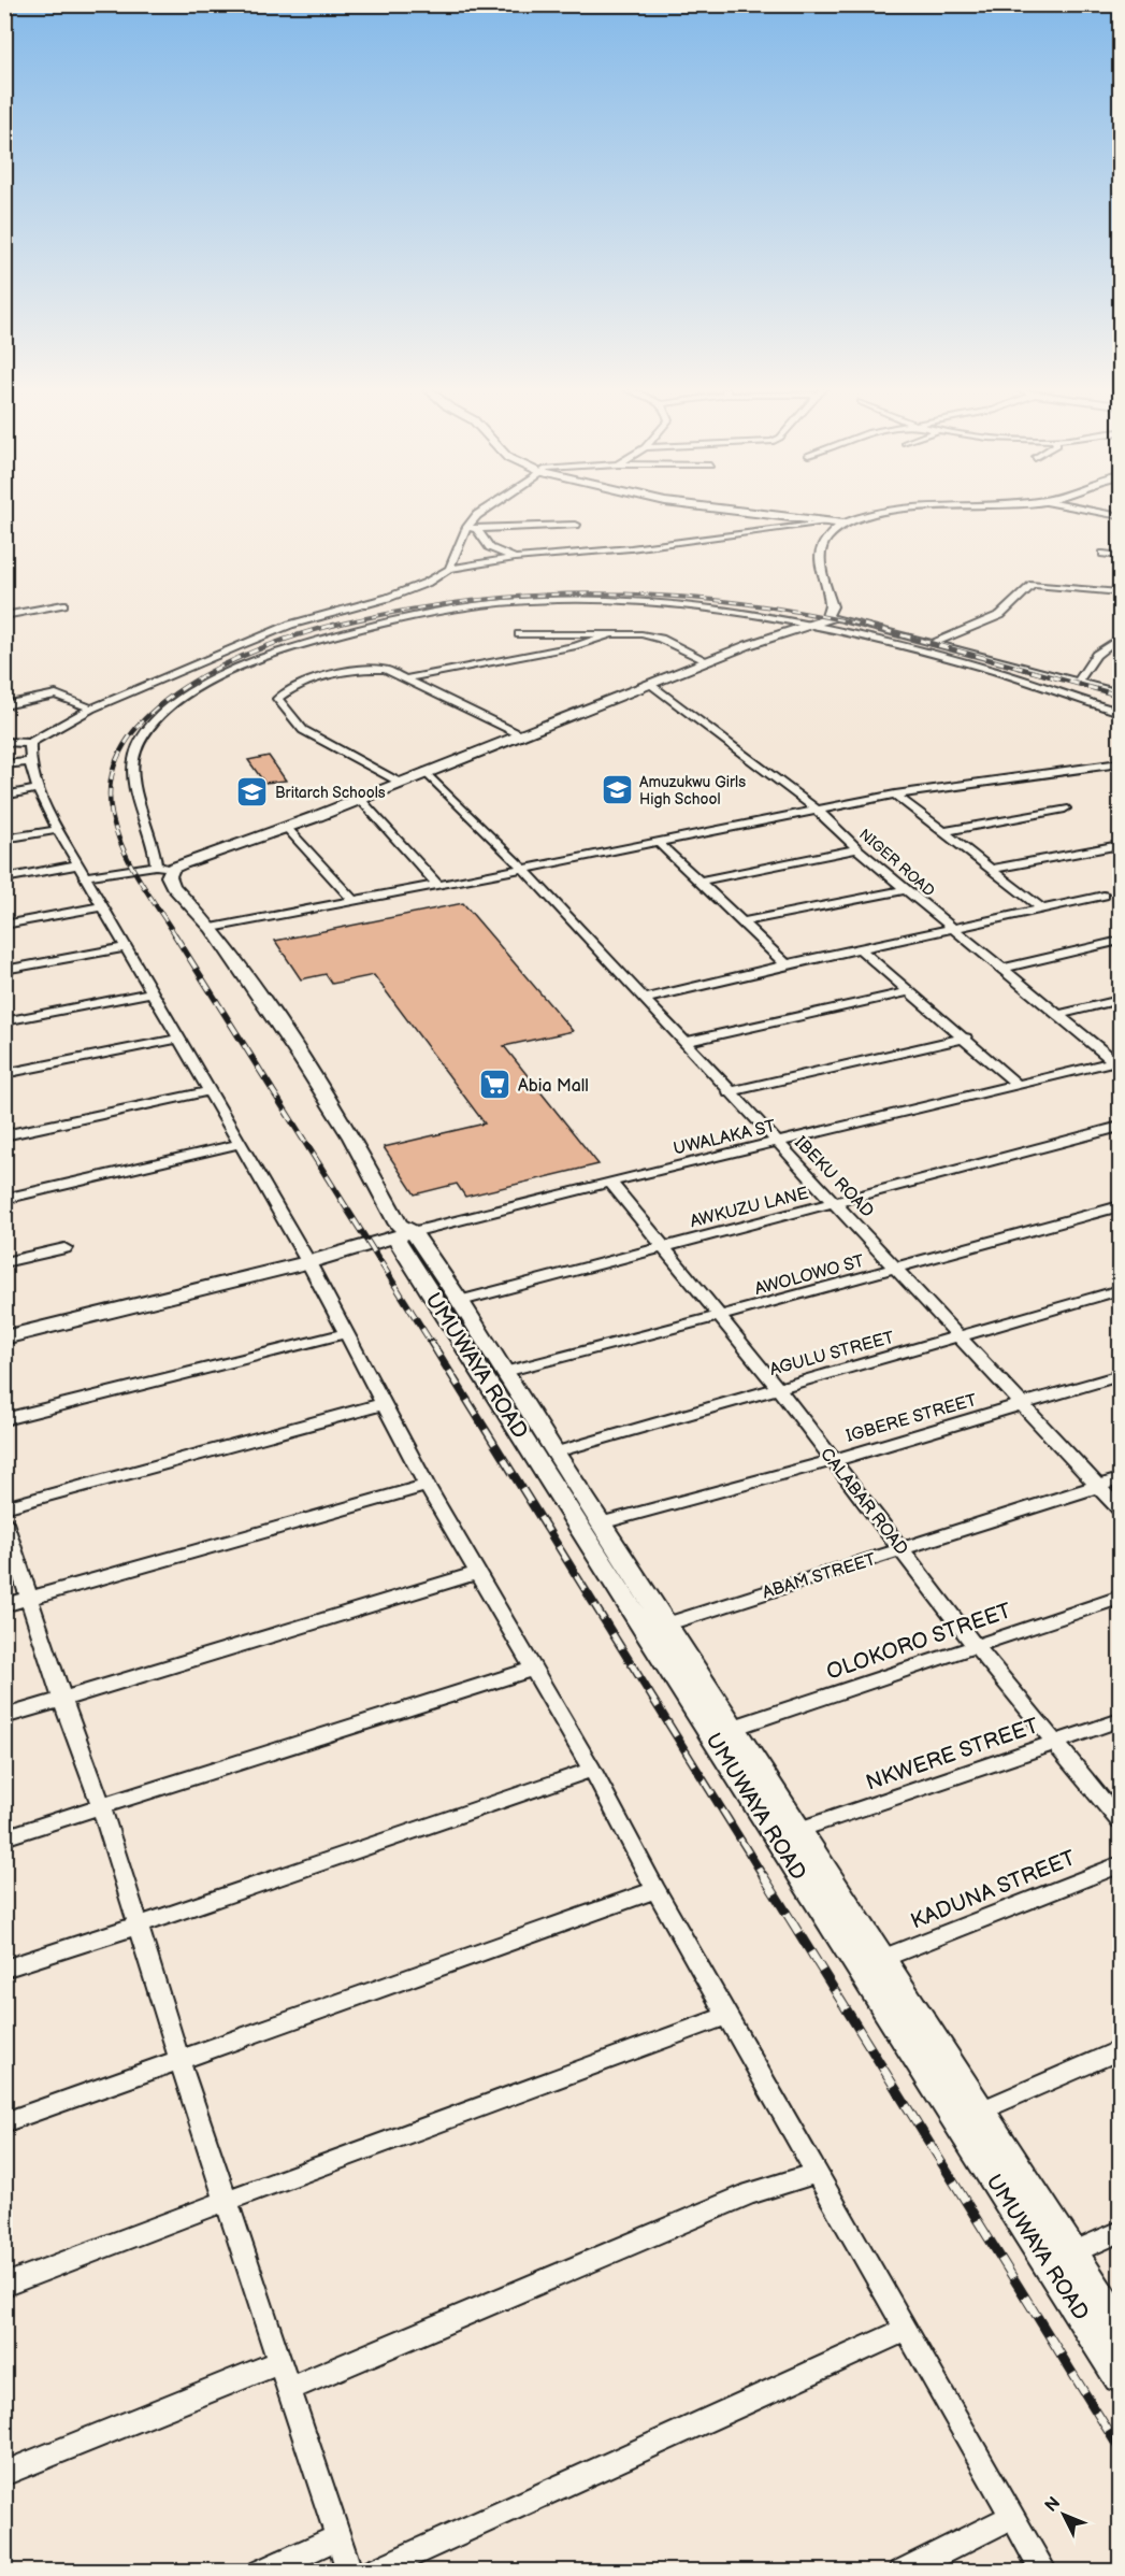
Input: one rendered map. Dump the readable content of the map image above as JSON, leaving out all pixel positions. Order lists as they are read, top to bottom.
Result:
{
  "streets": {
    "street": [
      "NIGER ROAD",
      "UWALAKA ST",
      "IBEKU ROAD",
      "AWKUZU LANE",
      "AWOLOWO ST",
      "AGULU STREET",
      "UMUWAYA ROAD",
      "IGBERE STREET",
      "CALABAR ROAD",
      "ABAM STREET",
      "OLOKORO STREET",
      "NKWERE STREET",
      "KADUNA STREET"
    ]
  },
  "crossings": [
    ["NIGER ROAD", "UWALAKA ST"],
    ["UWALAKA ST", "IBEKU ROAD"],
    ["UWALAKA ST", "UMUWAYA ROAD"],
    ["UWALAKA ST", "CALABAR ROAD"],
    ["IBEKU ROAD", "AWKUZU LANE"],
    ["IBEKU ROAD", "AWOLOWO ST"],
    ["IBEKU ROAD", "AGULU STREET"],
    ["IBEKU ROAD", "IGBERE STREET"],
    ["IBEKU ROAD", "ABAM STREET"],
    ["AWKUZU LANE", "UMUWAYA ROAD"],
    ["AWKUZU LANE", "CALABAR ROAD"],
    ["AWOLOWO ST", "UMUWAYA ROAD"],
    ["AWOLOWO ST", "CALABAR ROAD"],
    ["AGULU STREET", "UMUWAYA ROAD"],
    ["AGULU STREET", "CALABAR ROAD"],
    ["UMUWAYA ROAD", "IGBERE STREET"],
    ["UMUWAYA ROAD", "ABAM STREET"],
    ["UMUWAYA ROAD", "OLOKORO STREET"],
    ["UMUWAYA ROAD", "NKWERE STREET"],
    ["UMUWAYA ROAD", "KADUNA STREET"],
    ["IGBERE STREET", "CALABAR ROAD"],
    ["CALABAR ROAD", "ABAM STREET"],
    ["CALABAR ROAD", "OLOKORO STREET"],
    ["CALABAR ROAD", "NKWERE STREET"]
  ],
  "places": {
    "school or university": ["Amuzukwu Girls High School", "Britarch Schools"],
    "supermarket": ["Abia Mall"]
  },
  "north": "top left"
}
